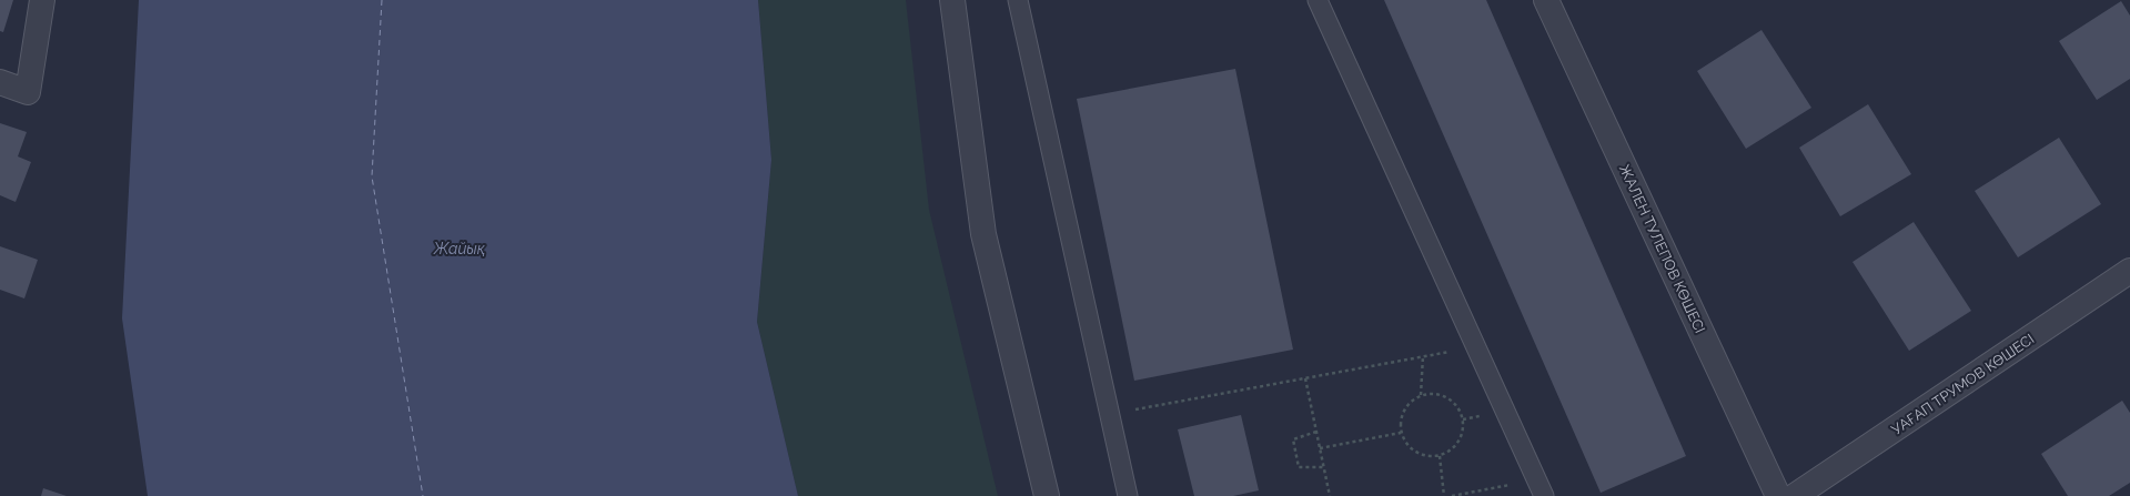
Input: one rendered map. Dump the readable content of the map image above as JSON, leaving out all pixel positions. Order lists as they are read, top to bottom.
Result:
{
  "streets": {
    "street": ["ЖАЛЕН ТУЛЕПОВ КӨШЕСІ", "УАҒАП ТРУМОВ КӨШЕСІ"]
  },
  "water": ["Жайық"]
}
